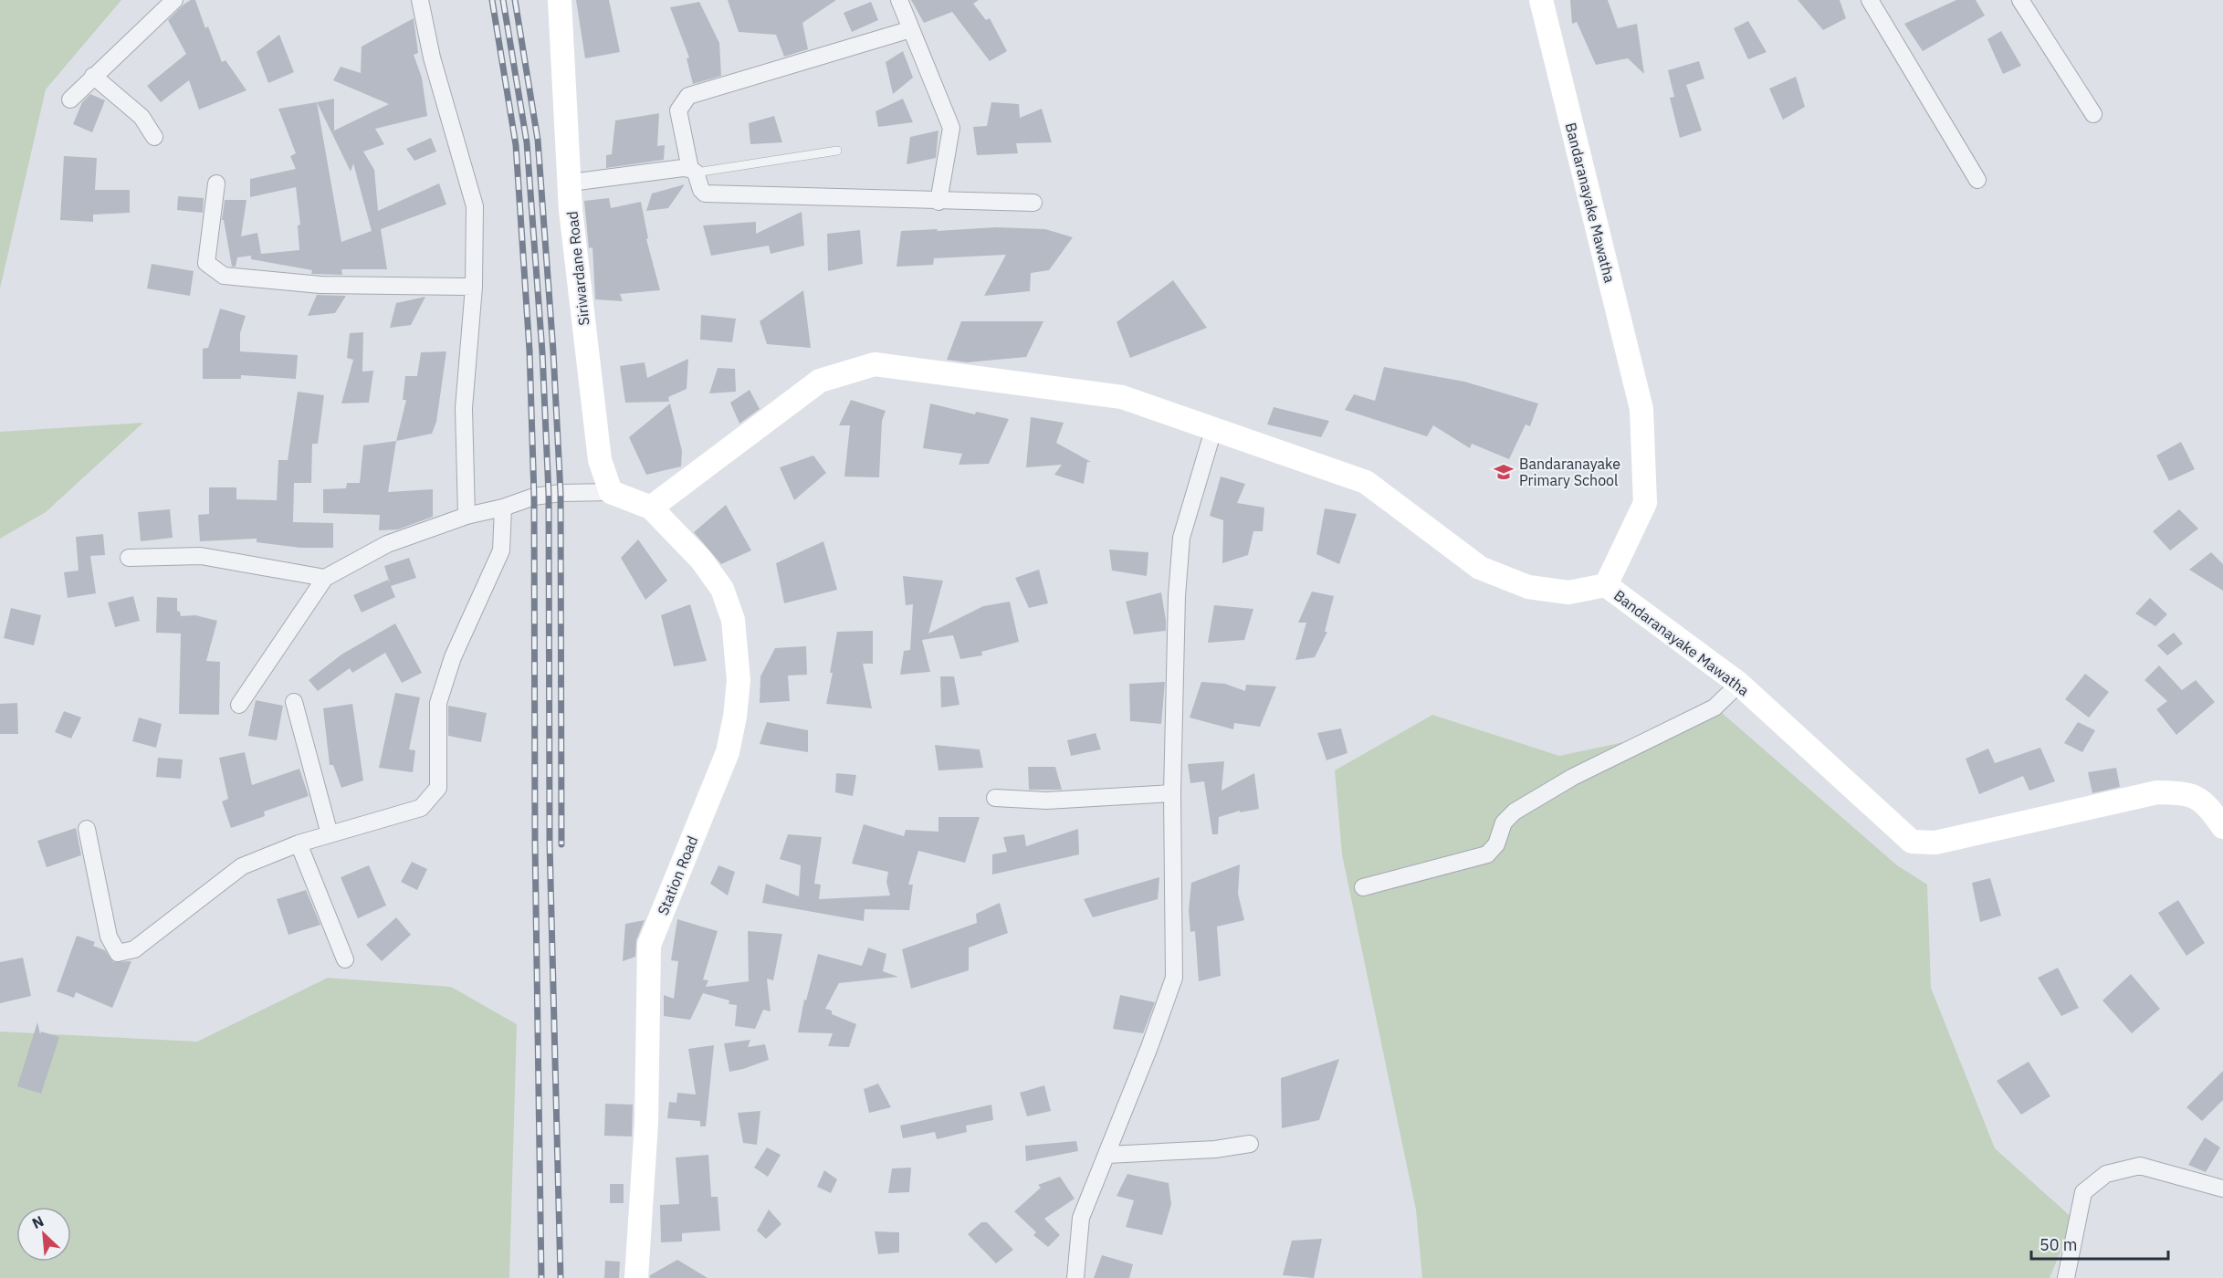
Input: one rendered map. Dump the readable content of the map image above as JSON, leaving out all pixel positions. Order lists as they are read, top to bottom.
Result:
{
  "streets": {
    "street": ["Bandaranayake Mawatha", "Siriwardane Road", "Station Road"]
  },
  "places": {
    "school or university": ["Bandaranayake Primary School"]
  },
  "scale_bar": "50 m",
  "north": "top left"
}
